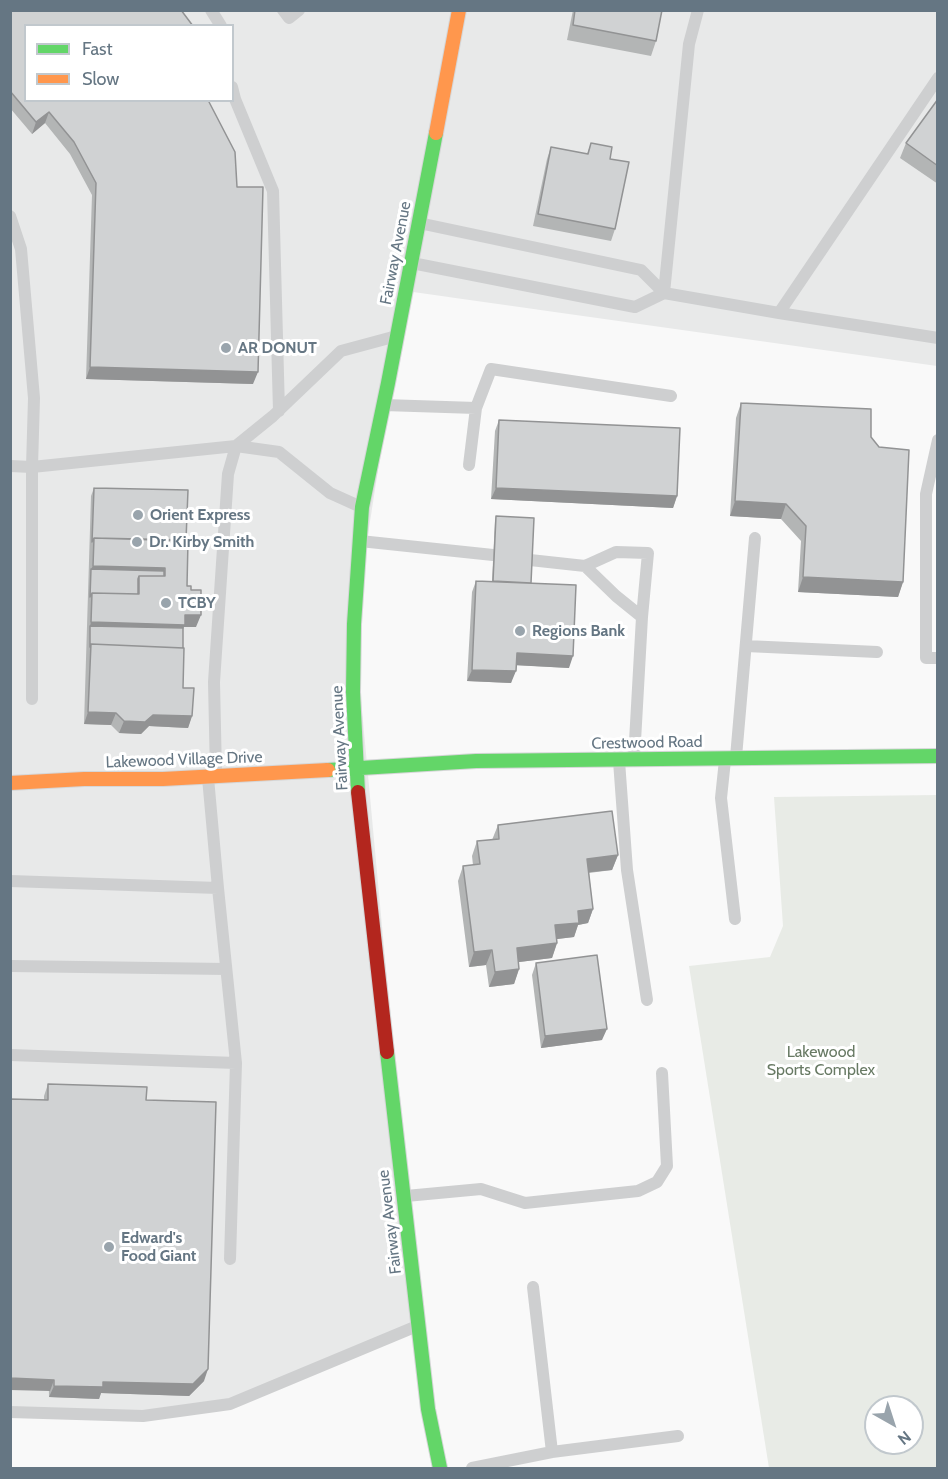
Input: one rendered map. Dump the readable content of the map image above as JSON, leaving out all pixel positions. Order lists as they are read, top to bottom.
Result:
{
  "streets": {
    "street": ["Fairway Avenue", "Crestwood Road", "Lakewood Village Drive"]
  },
  "crossings": [
    ["Fairway Avenue", "Crestwood Road"],
    ["Fairway Avenue", "Lakewood Village Drive"],
    ["Crestwood Road", "Lakewood Village Drive"]
  ],
  "parks": ["Lakewood Sports Complex"],
  "places": [
    "AR DONUT",
    "Orient Express",
    "Dr. Kirby Smith",
    "TCBY",
    "Regions Bank",
    "Edward's Food Giant"
  ],
  "legend": ["Fast", "Slow"],
  "north": "bottom right"
}
